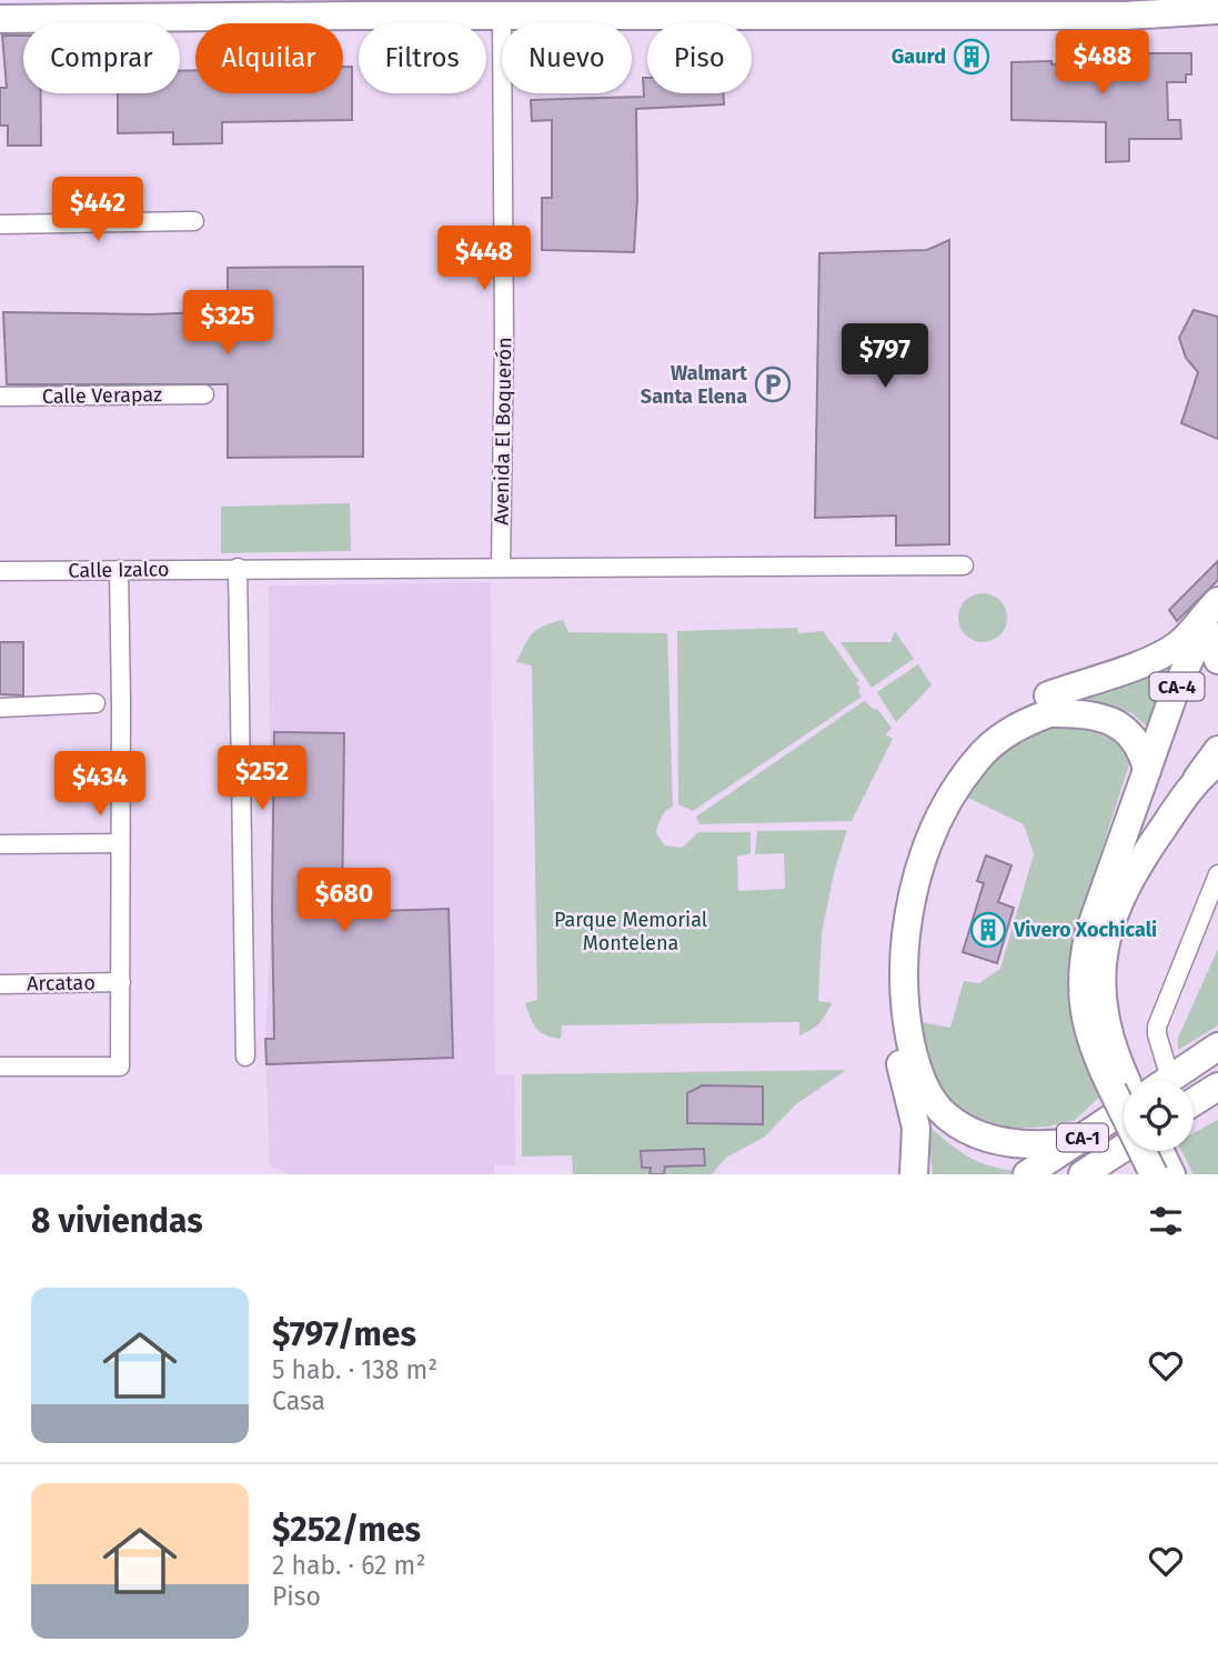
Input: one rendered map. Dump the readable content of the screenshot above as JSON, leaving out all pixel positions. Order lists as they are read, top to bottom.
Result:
{
  "streets": {
    "main road": ["CA-4", "CA-1"],
    "street": [
      "Calle Verapaz",
      "Avenida El Boquerón",
      "Calle Izalco",
      "Arcatao"
    ]
  },
  "crossings": [
    ["Avenida El Boquerón", "Calle Izalco"]
  ],
  "parks": ["Parque Memorial Montelena"],
  "places": {
    "building": ["Gaurd", "Vivero Xochicali"],
    "parking": ["Walmart Santa Elena"]
  },
  "page": {
    "chip": [
      "Comprar",
      "Alquilar",
      "Filtros",
      "Nuevo",
      "Piso"
    ],
    "price": [
      "$488",
      "$442",
      "$448",
      "$325",
      "$797",
      "$252",
      "$434",
      "$680"
    ],
    "heading": "8 viviendas",
    "list": [
      {
        "name": "$797/mes",
        "note": "5 hab. · 138 m² · Casa"
      },
      {
        "name": "$252/mes",
        "note": "2 hab. · 62 m² · Piso"
      }
    ]
  }
}
